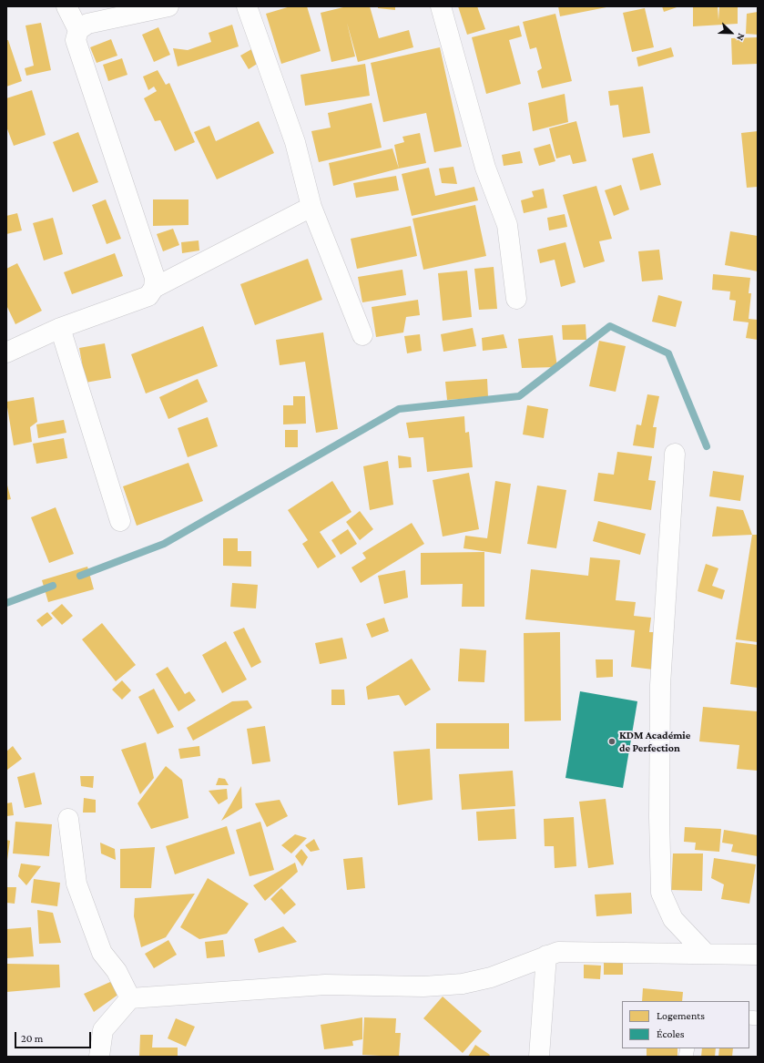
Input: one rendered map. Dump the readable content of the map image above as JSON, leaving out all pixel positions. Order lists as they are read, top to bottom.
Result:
{
  "places": ["KDM Académie de Perfection"],
  "legend": ["Logements", "Écoles"],
  "scale_bar": "20 m",
  "north": "bottom right"
}
